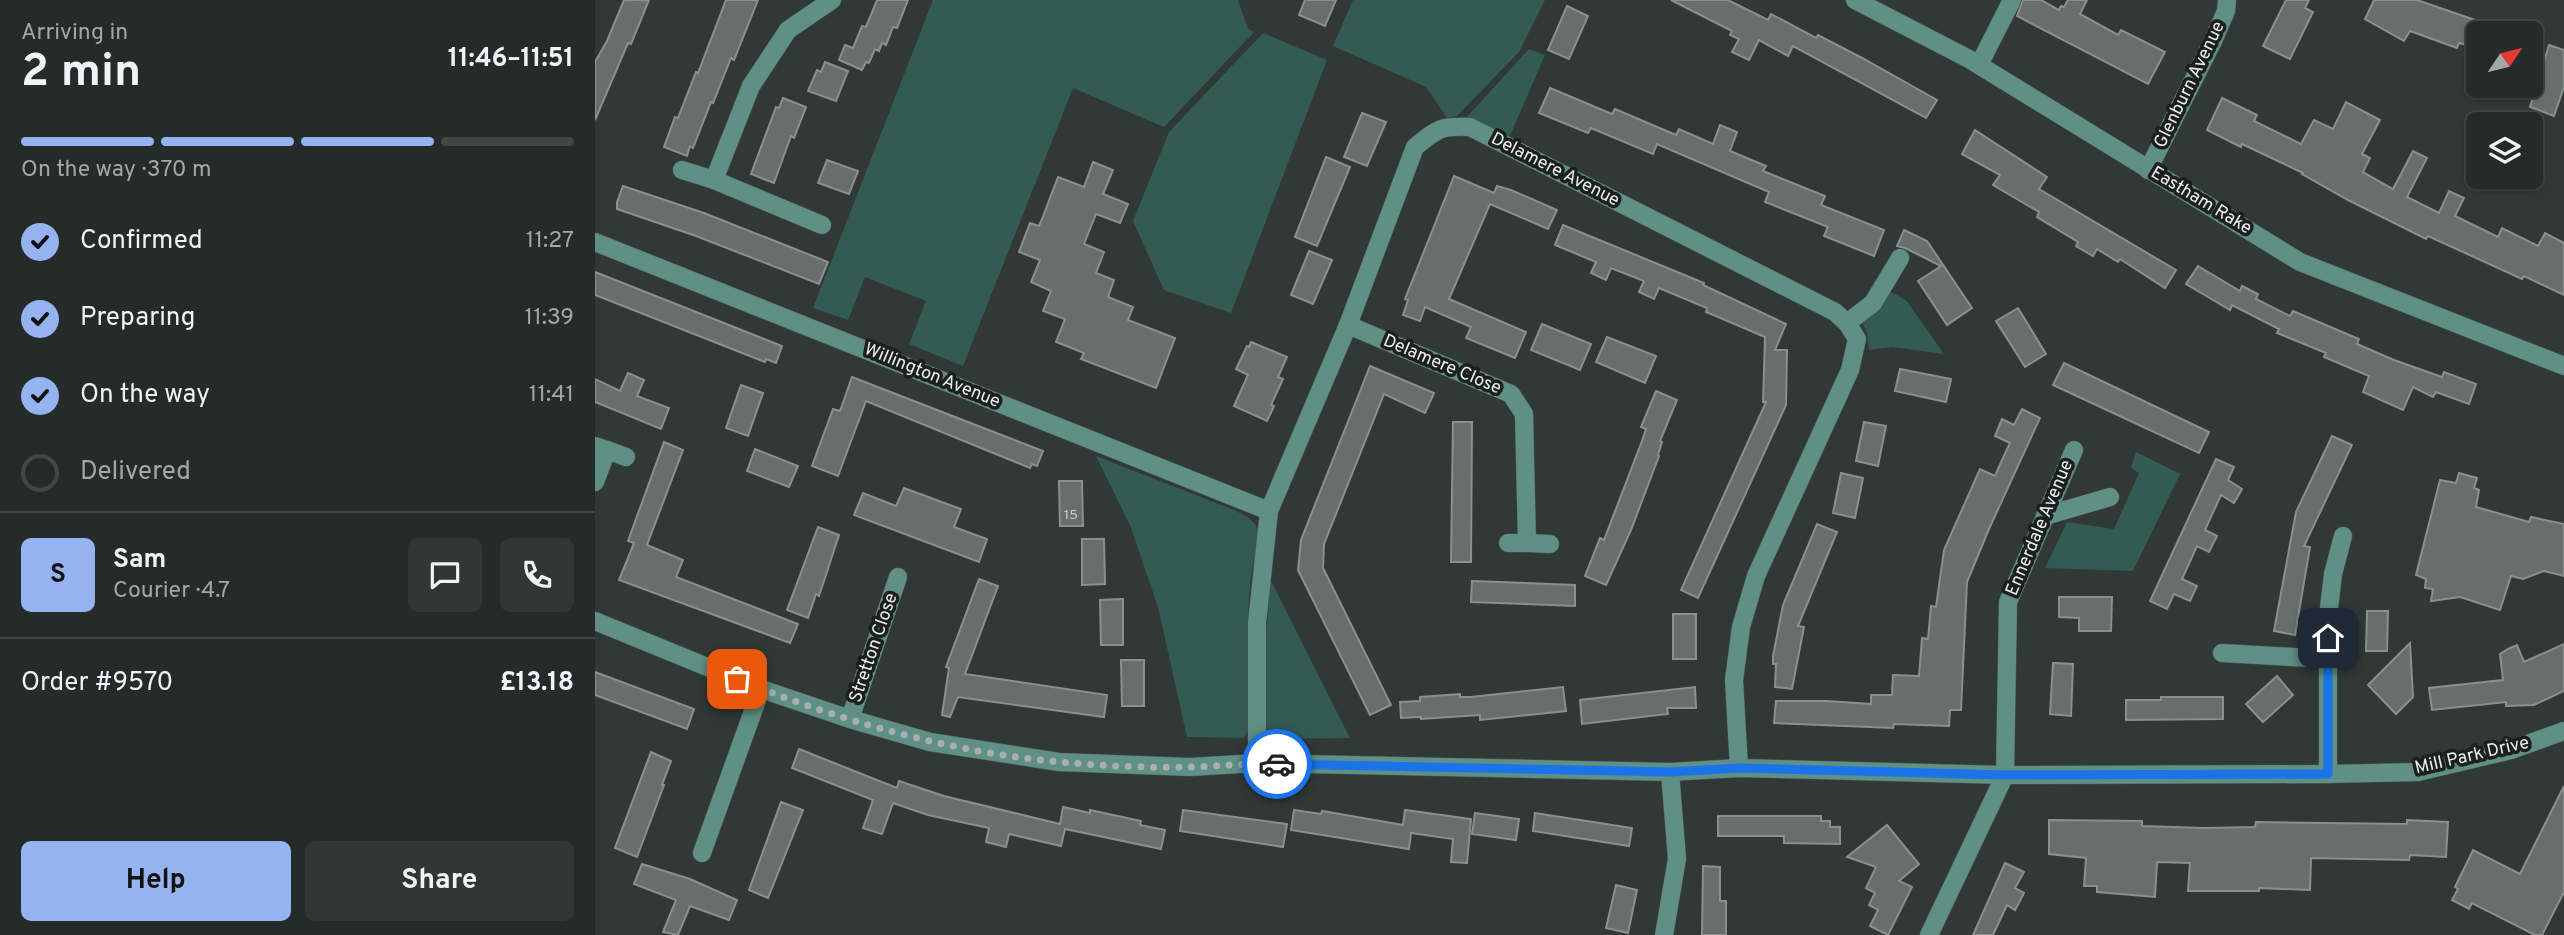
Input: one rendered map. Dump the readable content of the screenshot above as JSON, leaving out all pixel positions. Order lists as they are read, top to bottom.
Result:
{
  "streets": {
    "street": [
      "Glenburn Avenue",
      "Delamere Avenue",
      "Eastham Rake",
      "Delamere Close",
      "Willington Avenue",
      "Ennerdale Avenue",
      "Stretton Close",
      "Mill Park Drive"
    ]
  },
  "crossings": [
    ["Glenburn Avenue", "Eastham Rake"],
    ["Delamere Avenue", "Delamere Close"],
    ["Delamere Avenue", "Willington Avenue"],
    ["Delamere Avenue", "Mill Park Drive"],
    ["Ennerdale Avenue", "Mill Park Drive"],
    ["Stretton Close", "Mill Park Drive"]
  ],
  "house_numbers": ["15"],
  "north": "top right",
  "page": {
    "heading": ["2 min", "Arriving in", "11:46–11:51"],
    "panel": [
      "Sam",
      "Courier · 4.7",
      "Order #9570",
      "£13.18"
    ],
    "bar": "On the way · 370 m",
    "list": [
      ["Confirmed", "11:27"],
      ["Preparing", "11:39"],
      ["On the way", "11:41"],
      "Delivered"
    ],
    "round": "S",
    "buttons": ["Help", "Share"]
  }
}
